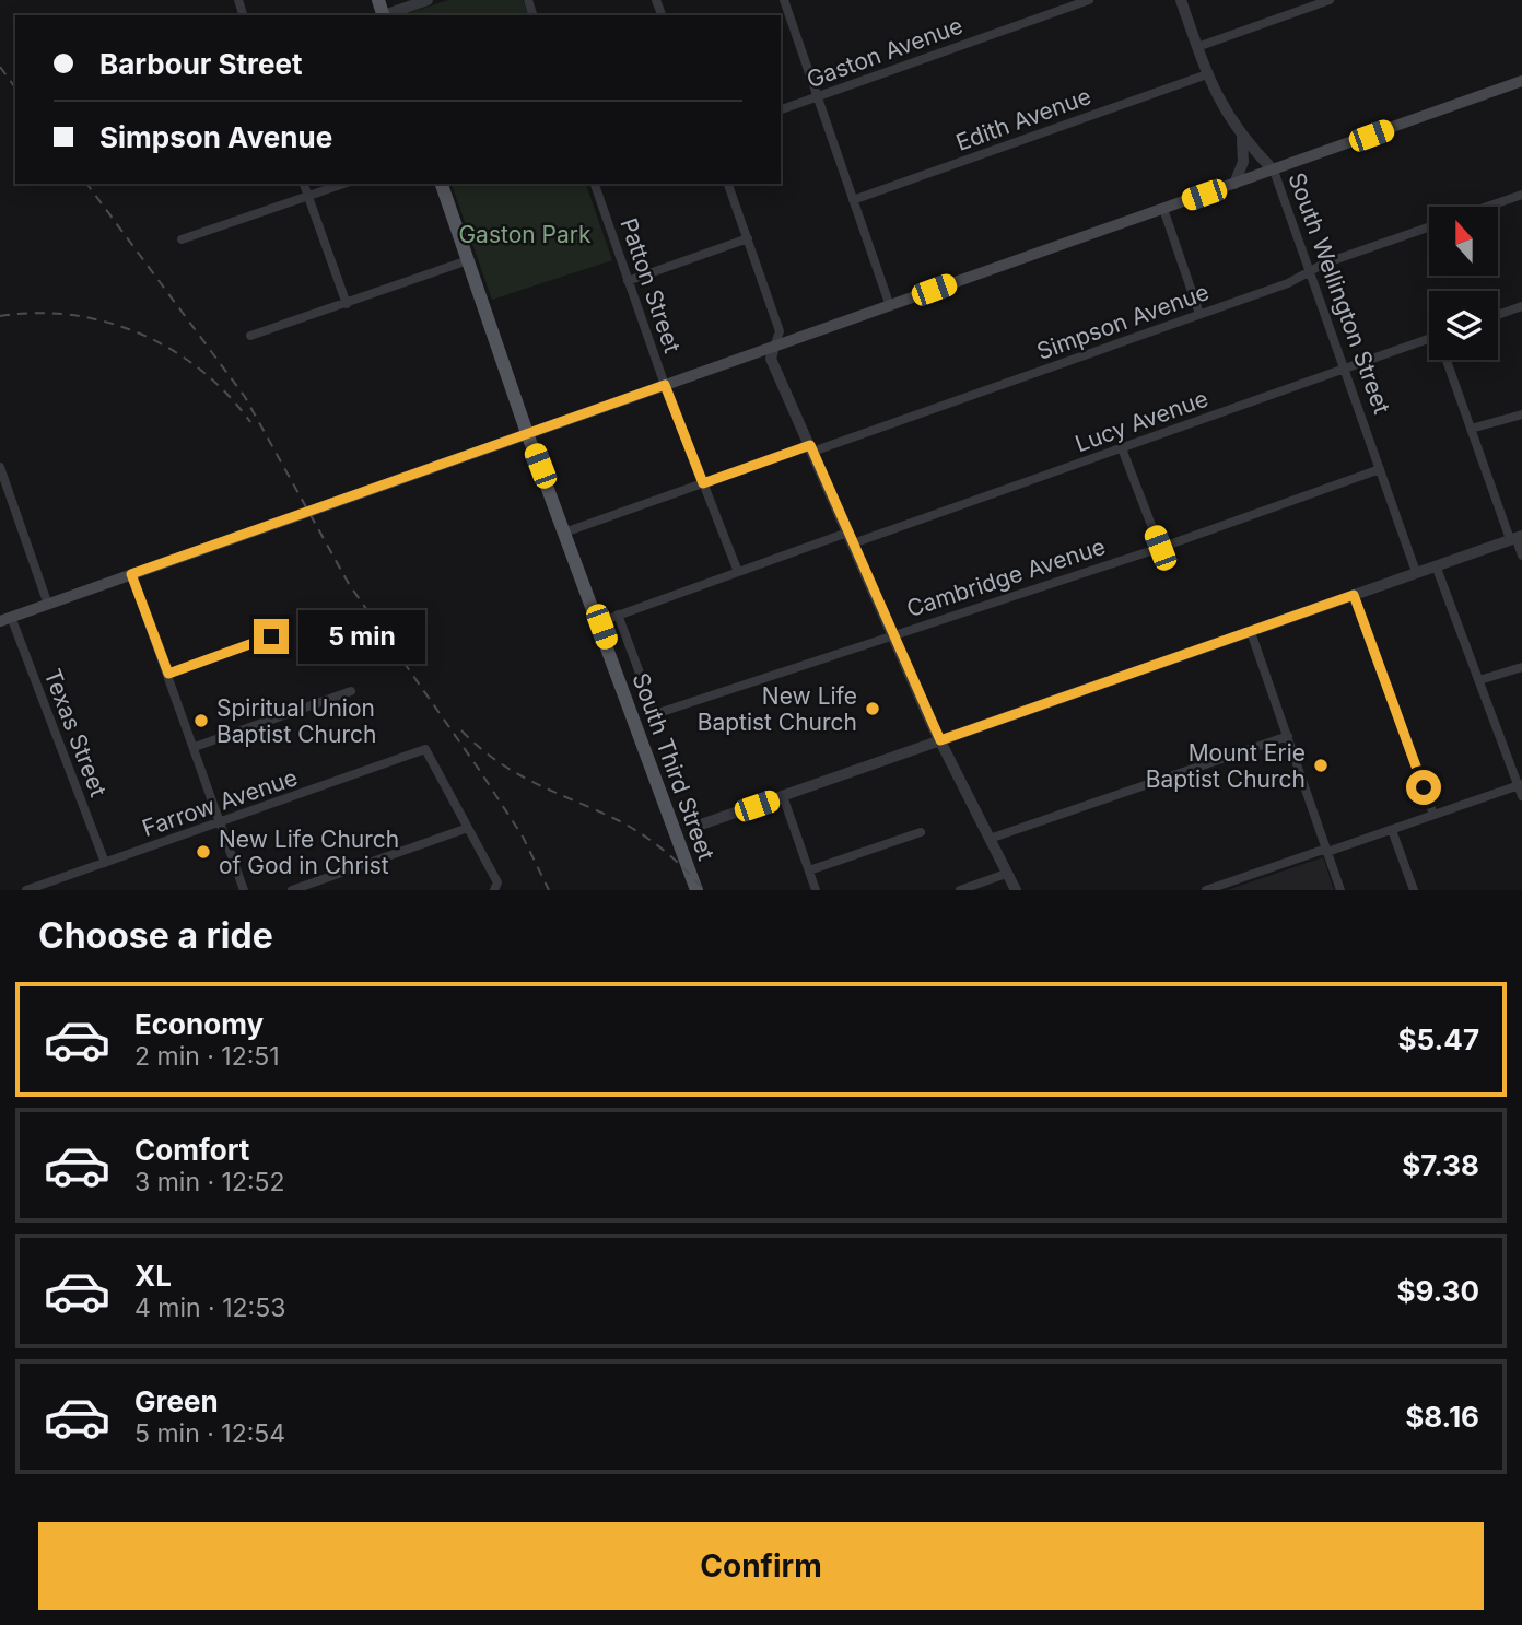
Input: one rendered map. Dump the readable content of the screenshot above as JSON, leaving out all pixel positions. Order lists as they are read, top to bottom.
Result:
{
  "streets": {
    "main road": ["South Third Street"],
    "street": [
      "Gaston Avenue",
      "Edith Avenue",
      "Patton Street",
      "South Wellington Street",
      "Simpson Avenue",
      "Lucy Avenue",
      "Cambridge Avenue",
      "Texas Street",
      "Farrow Avenue"
    ]
  },
  "crossings": [
    ["Edith Avenue", "South Wellington Street"],
    ["Patton Street", "Simpson Avenue"],
    ["South Wellington Street", "Simpson Avenue"],
    ["South Wellington Street", "Lucy Avenue"],
    ["South Wellington Street", "Cambridge Avenue"],
    ["Simpson Avenue", "South Third Street"],
    ["Texas Street", "Farrow Avenue"]
  ],
  "parks": ["Gaston Park"],
  "places": [
    "New Life Baptist Church",
    "Spiritual Union Baptist Church",
    "Mount Erie Baptist Church",
    "New Life Church of God in Christ"
  ],
  "north": "top",
  "page": {
    "banner": ["Barbour Street", "Simpson Avenue"],
    "bubble": "5 min",
    "heading": "Choose a ride",
    "list": [
      {
        "name": "Economy",
        "note": "2 min · 12:51",
        "value": "$5.47"
      },
      {
        "name": "Comfort",
        "note": "3 min · 12:52",
        "value": "$7.38"
      },
      {
        "name": "XL",
        "note": "4 min · 12:53",
        "value": "$9.30"
      },
      {
        "name": "Green",
        "note": "5 min · 12:54",
        "value": "$8.16"
      }
    ],
    "buttons": "Confirm"
  }
}
